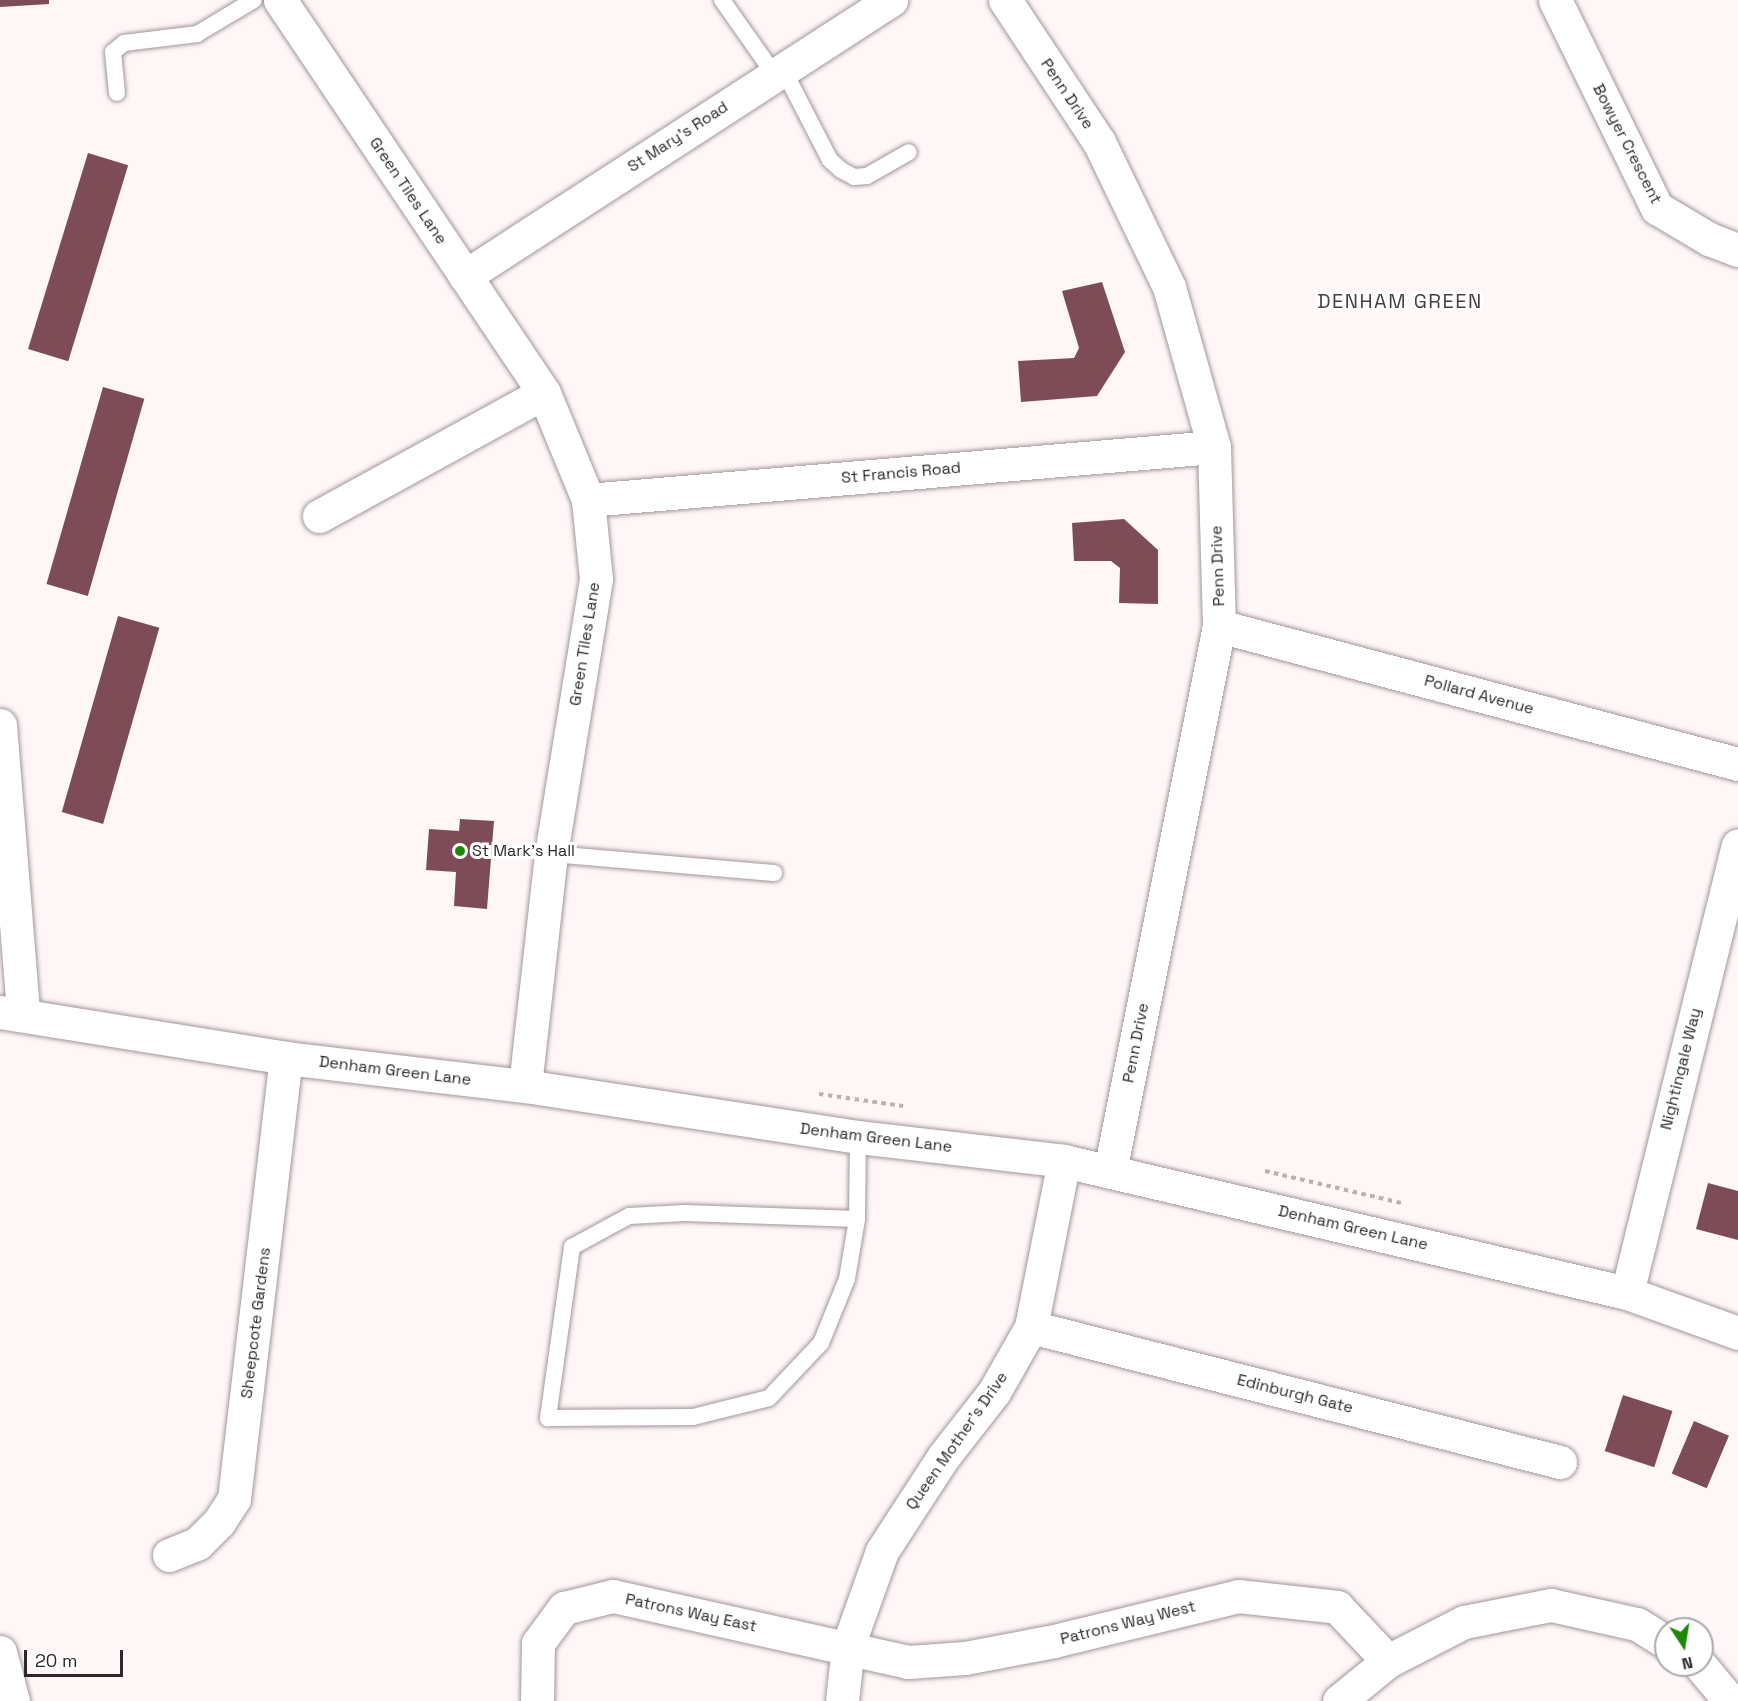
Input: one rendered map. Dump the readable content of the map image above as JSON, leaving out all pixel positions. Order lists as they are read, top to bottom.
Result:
{
  "streets": {
    "street": [
      "Penn Drive",
      "St Mary's Road",
      "Bowyer Crescent",
      "Green Tiles Lane",
      "St Francis Road",
      "Pollard Avenue",
      "Nightingale Way",
      "Denham Green Lane",
      "Sheepcote Gardens",
      "Edinburgh Gate",
      "Queen Mother's Drive",
      "Patrons Way East",
      "Patrons Way West"
    ]
  },
  "crossings": [
    ["Penn Drive", "St Francis Road"],
    ["Penn Drive", "Pollard Avenue"],
    ["Penn Drive", "Denham Green Lane"],
    ["St Mary's Road", "Green Tiles Lane"],
    ["Green Tiles Lane", "St Francis Road"],
    ["Green Tiles Lane", "Denham Green Lane"],
    ["Nightingale Way", "Denham Green Lane"],
    ["Denham Green Lane", "Sheepcote Gardens"],
    ["Denham Green Lane", "Queen Mother's Drive"],
    ["Edinburgh Gate", "Queen Mother's Drive"],
    ["Queen Mother's Drive", "Patrons Way East"],
    ["Queen Mother's Drive", "Patrons Way West"],
    ["Patrons Way East", "Patrons Way West"]
  ],
  "districts": ["DENHAM GREEN"],
  "places": ["St Mark's Hall"],
  "scale_bar": "20 m",
  "north": "bottom"
}
